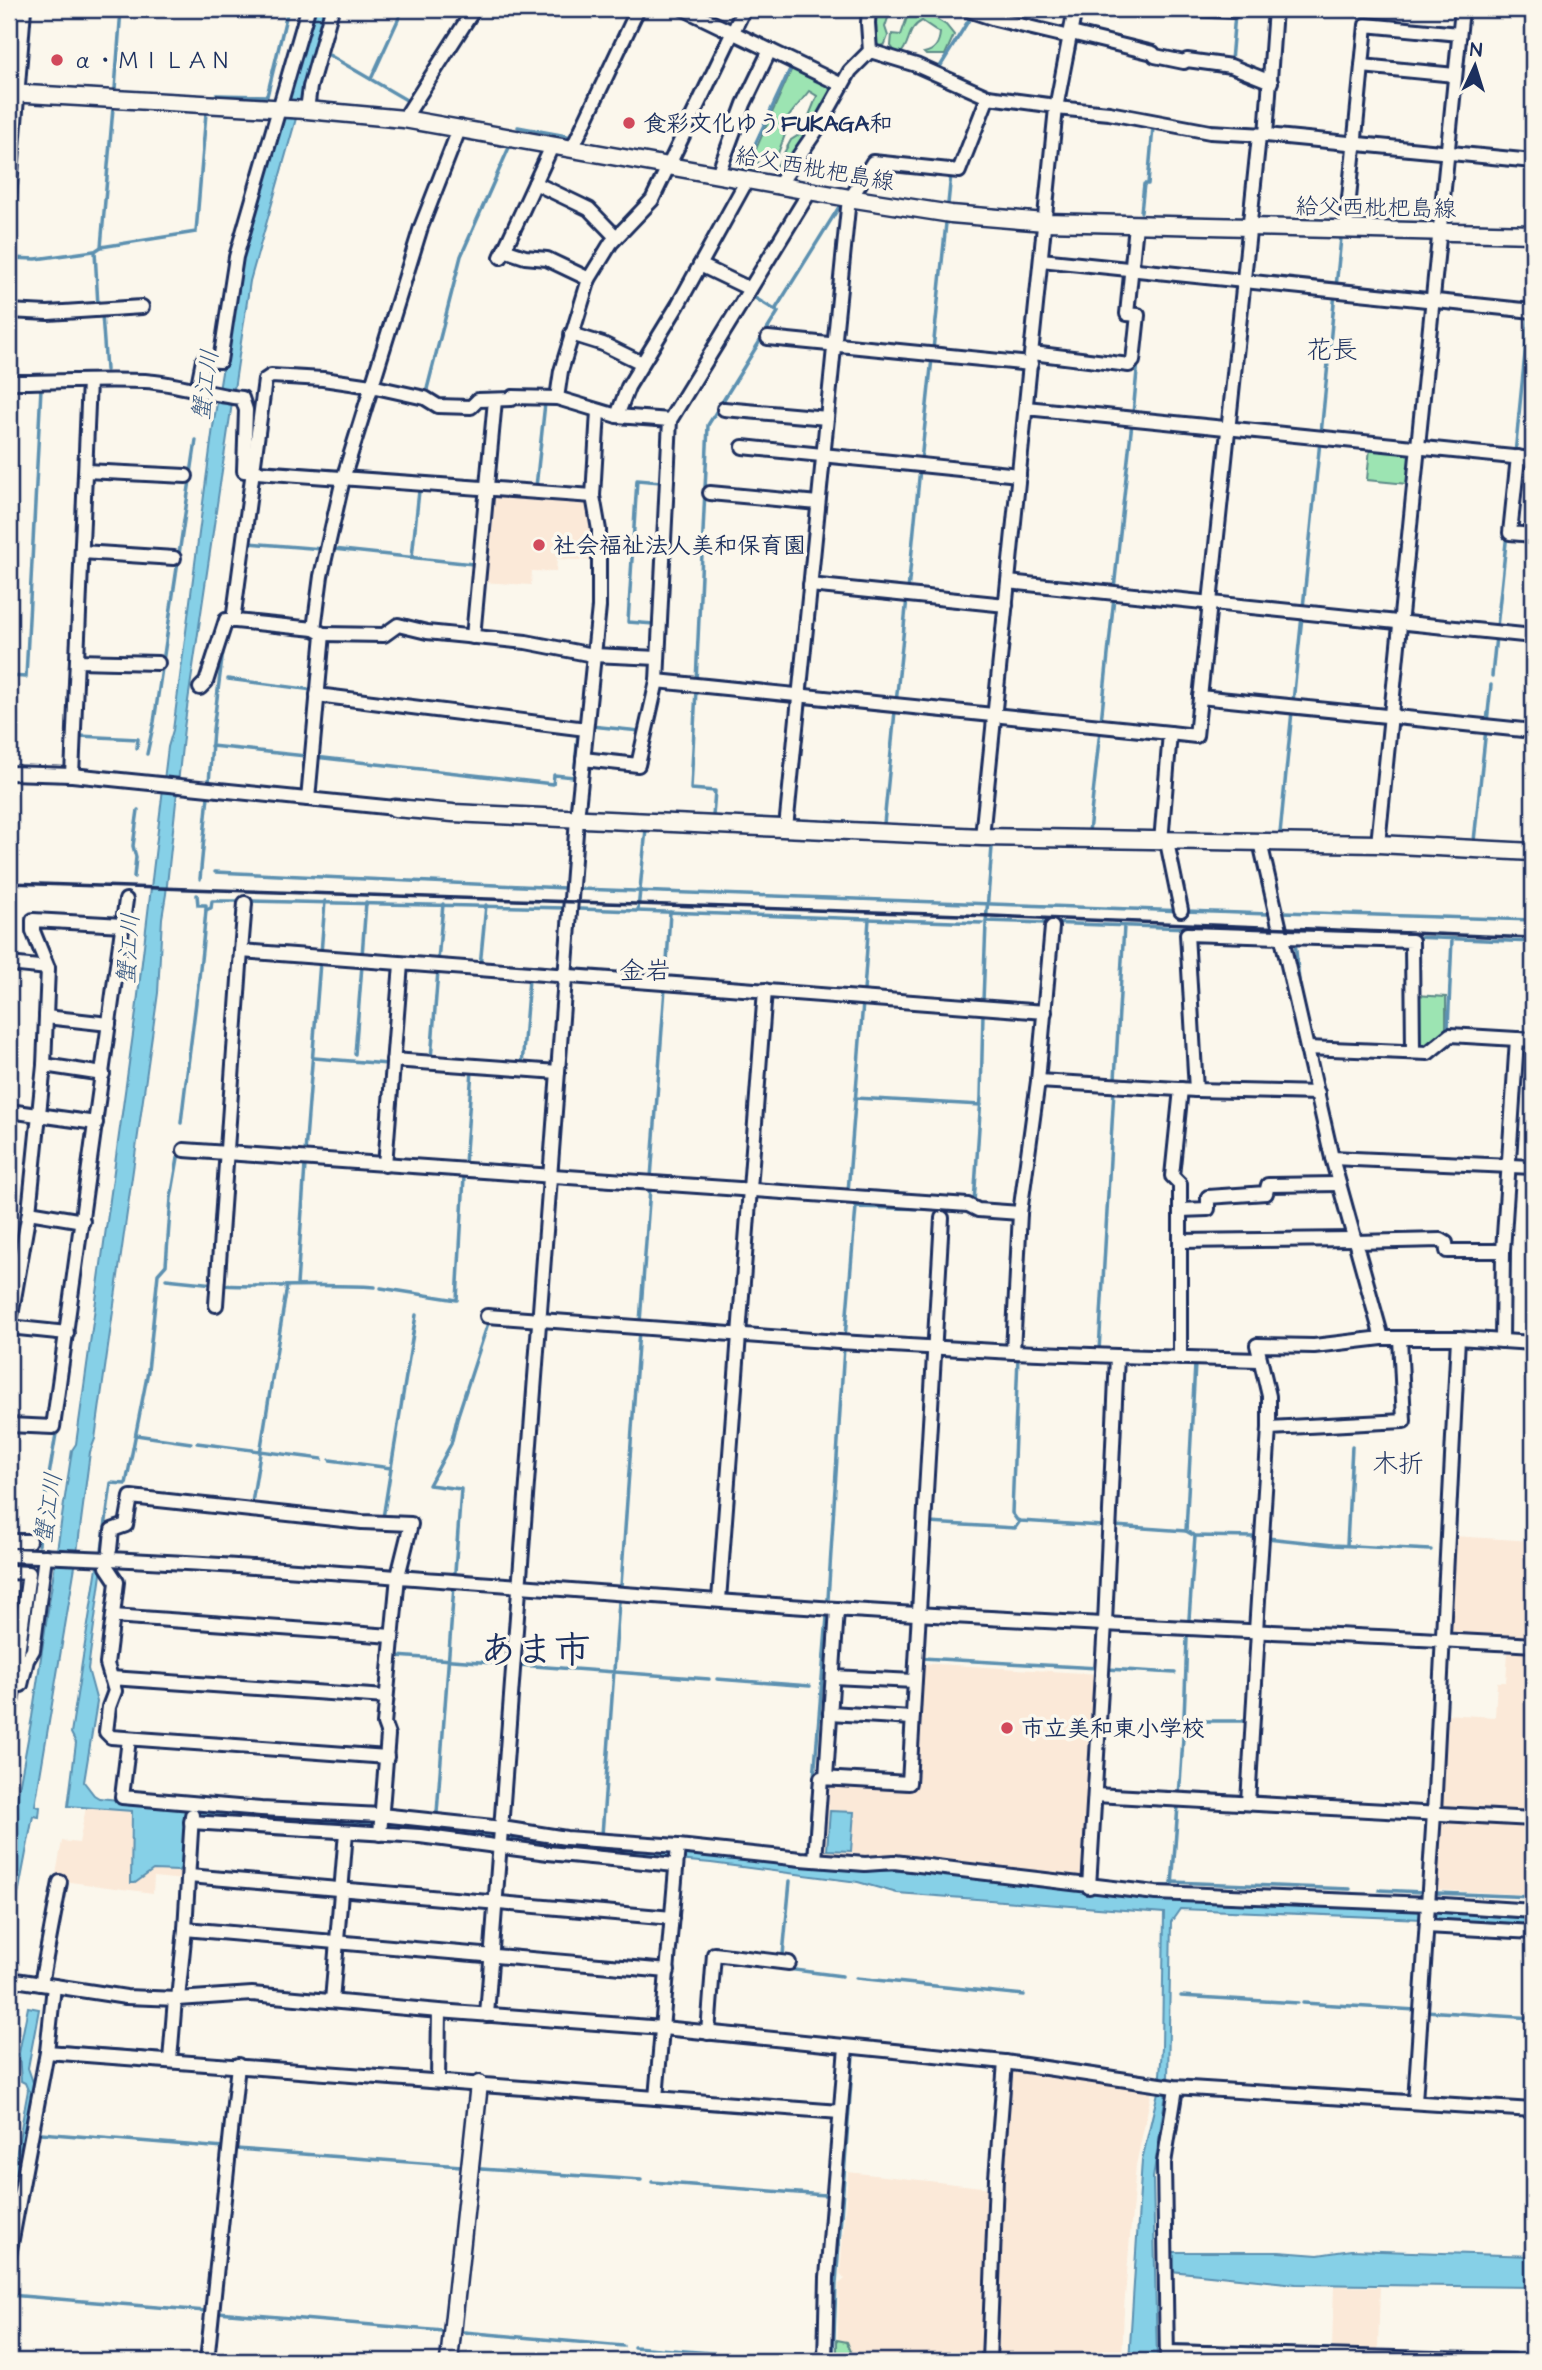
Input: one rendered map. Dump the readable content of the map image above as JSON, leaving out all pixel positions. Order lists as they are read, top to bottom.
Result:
{
  "streets": {
    "main road": ["給父西枇杷島線"]
  },
  "districts": [
    "花長",
    "金岩",
    "木折",
    "あま市"
  ],
  "water": ["蟹江川"],
  "places": [
    "α・ＭＩＬＡＮ",
    "食彩文化ゆうFUKAGA和",
    "社会福祉法人美和保育園",
    "市立美和東小学校"
  ],
  "north": "top"
}
